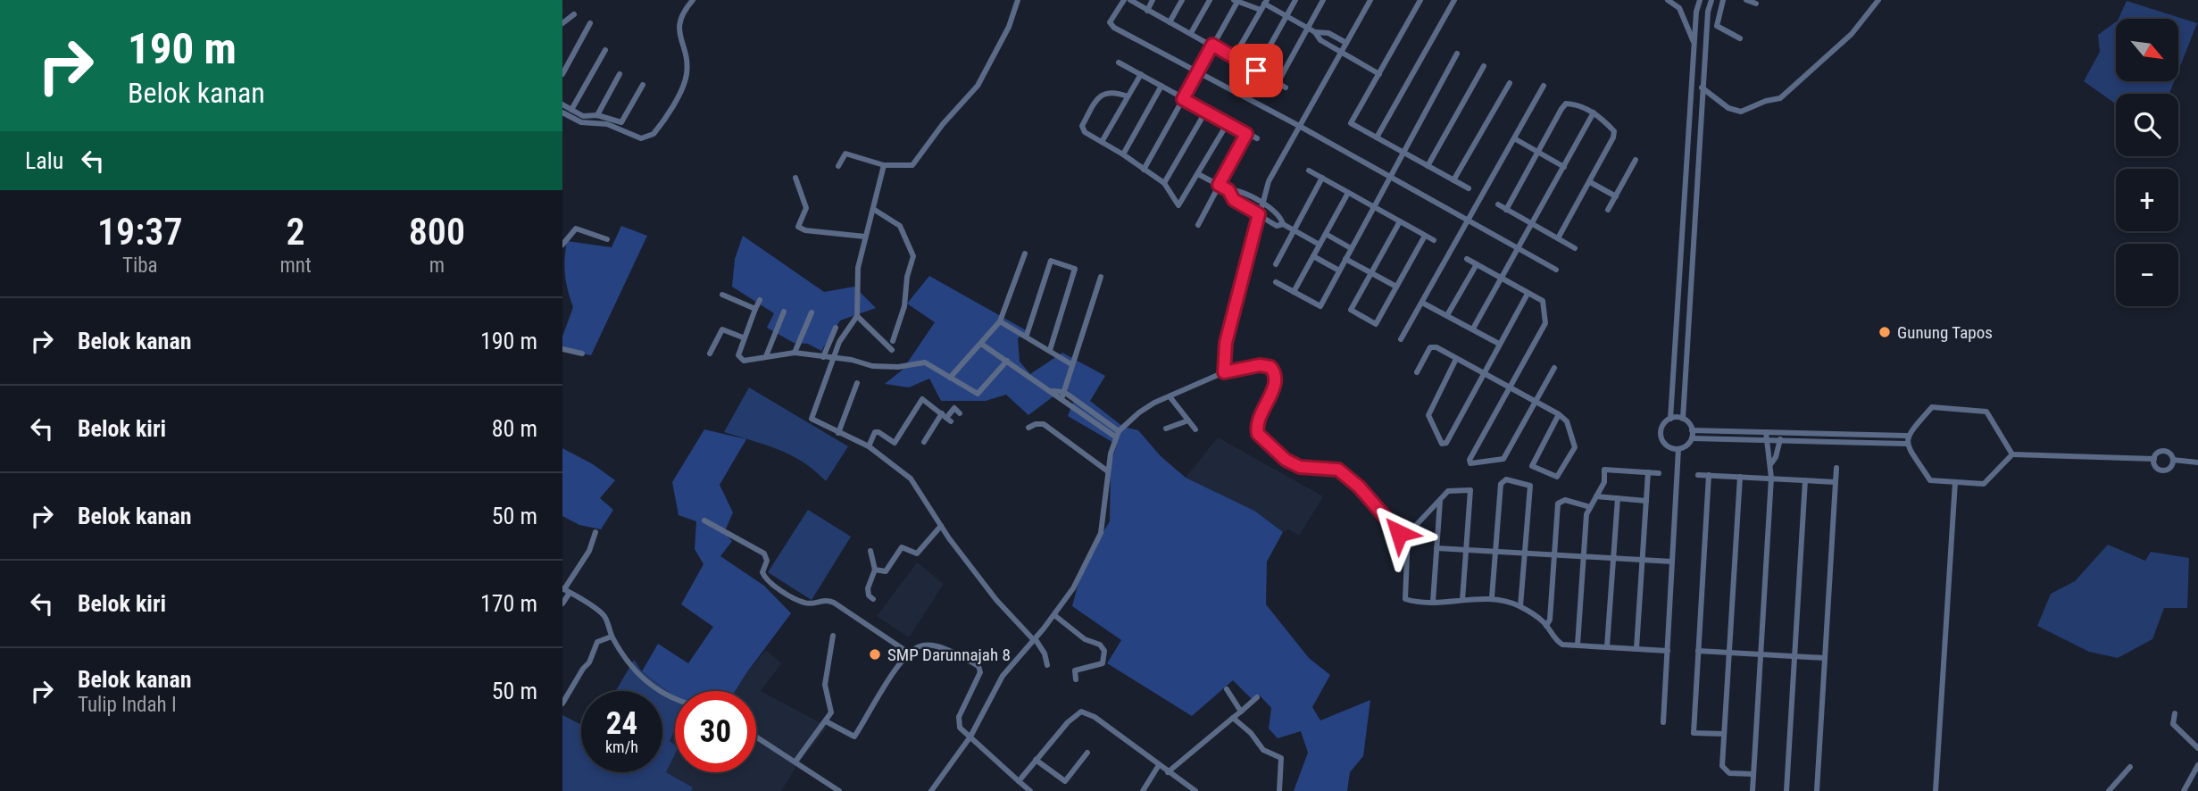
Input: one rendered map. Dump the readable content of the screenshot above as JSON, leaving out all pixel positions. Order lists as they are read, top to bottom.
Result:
{
  "places": ["Gunung Tapos", "SMP Darunnajah 8"],
  "north": "bottom right",
  "page": {
    "turn": ["190 m", "Belok kanan"],
    "map_buttons": ["+", "−"],
    "then": "Lalu",
    "eta": [
      "19:37",
      "Tiba",
      "2",
      "mnt",
      "800",
      "m"
    ],
    "list": [
      {
        "name": "Belok kanan",
        "value": "190 m"
      },
      {
        "name": "Belok kiri",
        "value": "80 m"
      },
      {
        "name": "Belok kanan",
        "value": "50 m"
      },
      {
        "name": "Belok kiri",
        "value": "170 m"
      },
      {
        "name": "Belok kanan",
        "note": "Tulip Indah I",
        "value": "50 m"
      }
    ],
    "speed": "24 km/h",
    "limit": "30"
  }
}
